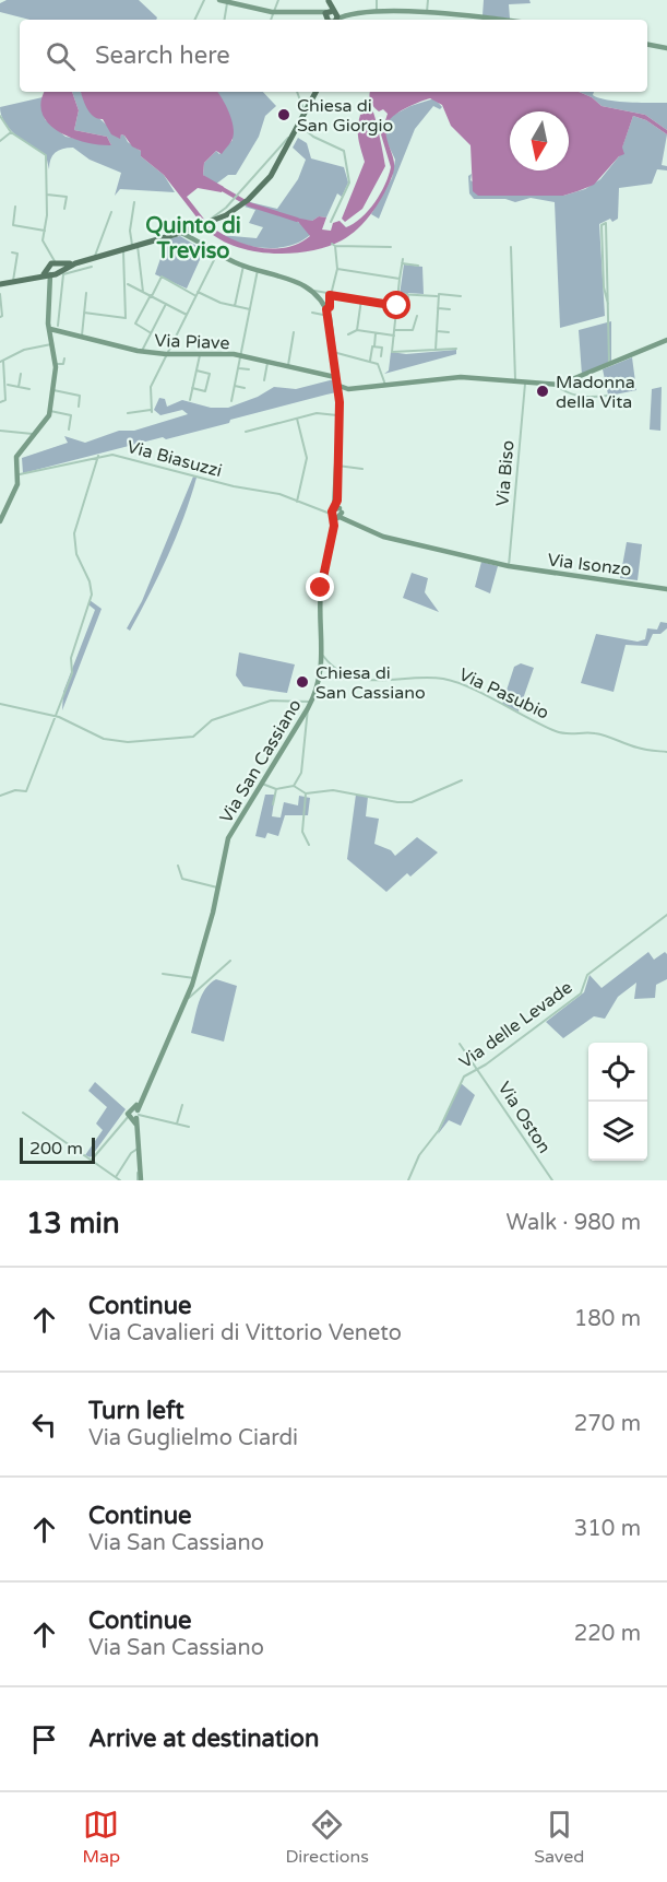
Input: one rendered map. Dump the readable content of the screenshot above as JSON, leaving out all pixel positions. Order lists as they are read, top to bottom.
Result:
{
  "streets": {
    "main road": ["Via Piave", "Via Isonzo", "Via San Cassiano"],
    "street": [
      "Via Biasuzzi",
      "Via Biso",
      "Via Pasubio",
      "Via delle Levade",
      "Via Oston"
    ]
  },
  "crossings": [
    ["Via Piave", "Via San Cassiano"],
    ["Via Biasuzzi", "Via Isonzo"],
    ["Via Biasuzzi", "Via San Cassiano"],
    ["Via Biso", "Via Isonzo"],
    ["Via Isonzo", "Via San Cassiano"],
    ["Via Pasubio", "Via San Cassiano"],
    ["Via delle Levade", "Via Oston"]
  ],
  "districts": ["Quinto di Treviso"],
  "places": ["Chiesa di San Giorgio", "Madonna della Vita", "Chiesa di San Cassiano"],
  "scale_bar": "200 m",
  "north": "bottom",
  "page": {
    "search": "Search here",
    "scale": "200 m",
    "heading": ["13 min", "Walk · 980 m"],
    "list": [
      ["Continue", "Via Cavalieri di Vittorio Veneto", "180 m"],
      ["Turn left", "Via Guglielmo Ciardi", "270 m"],
      ["Continue", "Via San Cassiano", "310 m"],
      ["Continue", "Via San Cassiano", "220 m"],
      "Arrive at destination"
    ],
    "nav": ["Map", "Directions", "Saved"]
  }
}
